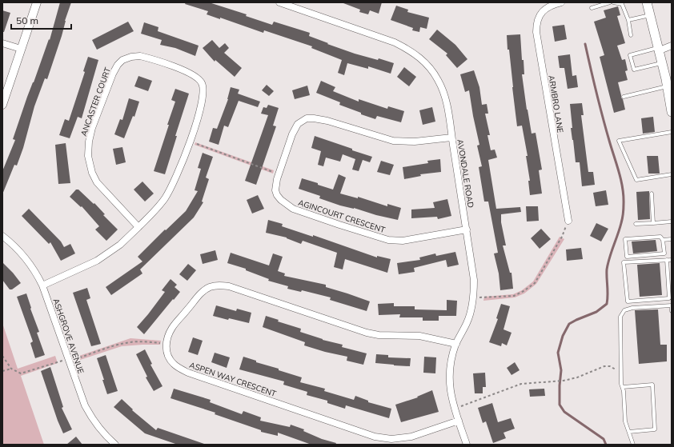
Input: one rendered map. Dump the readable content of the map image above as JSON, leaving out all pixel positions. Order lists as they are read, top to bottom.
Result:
{
  "streets": {
    "street": [
      "ANCASTER COURT",
      "ARMBRO LANE",
      "AVONDALE ROAD",
      "AGINCOURT CRESCENT",
      "ASHGROVE AVENUE",
      "ASPEN WAY CRESCENT"
    ]
  },
  "crossings": [
    ["ANCASTER COURT", "ASHGROVE AVENUE"],
    ["AVONDALE ROAD", "AGINCOURT CRESCENT"],
    ["AVONDALE ROAD", "ASPEN WAY CRESCENT"]
  ],
  "scale_bar": "50 m"
}
